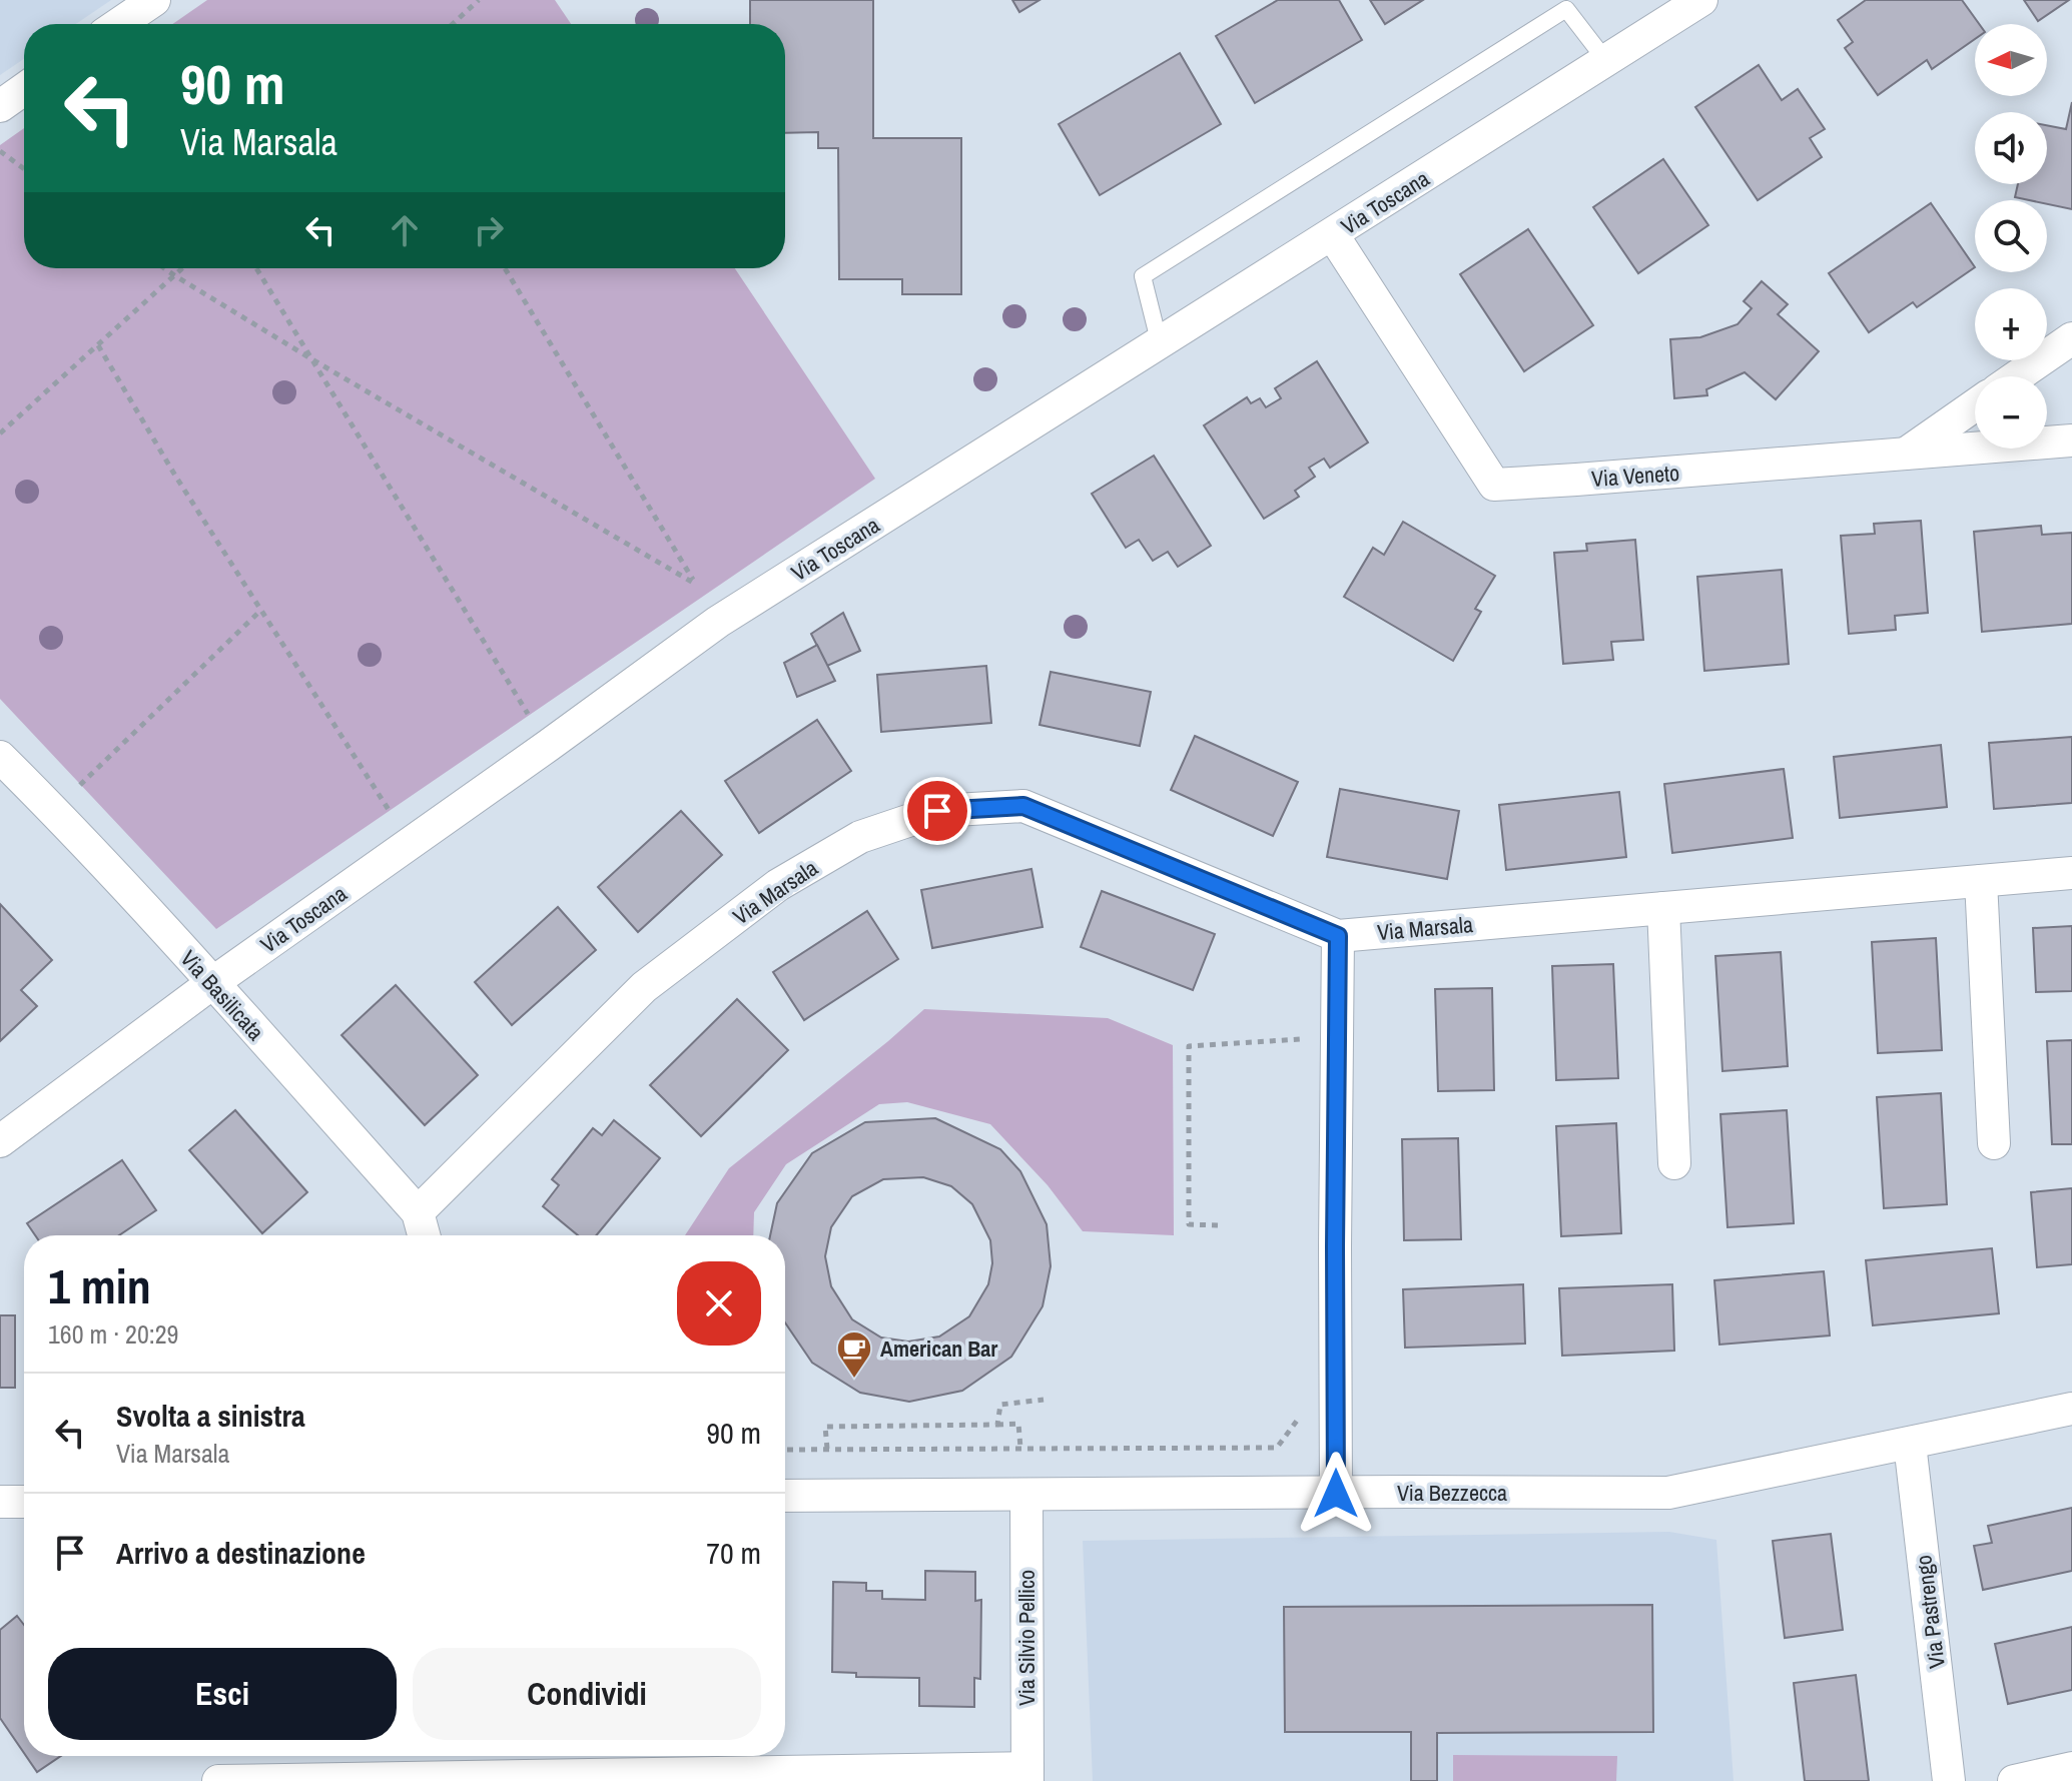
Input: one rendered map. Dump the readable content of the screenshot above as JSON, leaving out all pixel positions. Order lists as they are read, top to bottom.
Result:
{
  "streets": {
    "street": [
      "Via Toscana",
      "Via Veneto",
      "Via Marsala",
      "Via Basilicata",
      "Via Bezzecca",
      "Via Pastrengo",
      "Via Silvio Pellico"
    ]
  },
  "crossings": [
    ["Via Toscana", "Via Veneto"],
    ["Via Toscana", "Via Basilicata"],
    ["Via Marsala", "Via Basilicata"],
    ["Via Bezzecca", "Via Pastrengo"],
    ["Via Bezzecca", "Via Silvio Pellico"]
  ],
  "places": {
    "cafe": ["American Bar"]
  },
  "north": "left",
  "page": {
    "map_buttons": ["+", "−"],
    "turn": ["90 m", "Via Marsala"],
    "heading": ["1 min", "160 m · 20:29"],
    "list": [
      {
        "name": "Svolta a sinistra",
        "note": "Via Marsala",
        "value": "90 m"
      },
      {
        "name": "Arrivo a destinazione",
        "value": "70 m"
      }
    ],
    "buttons": ["Esci", "Condividi"]
  }
}
